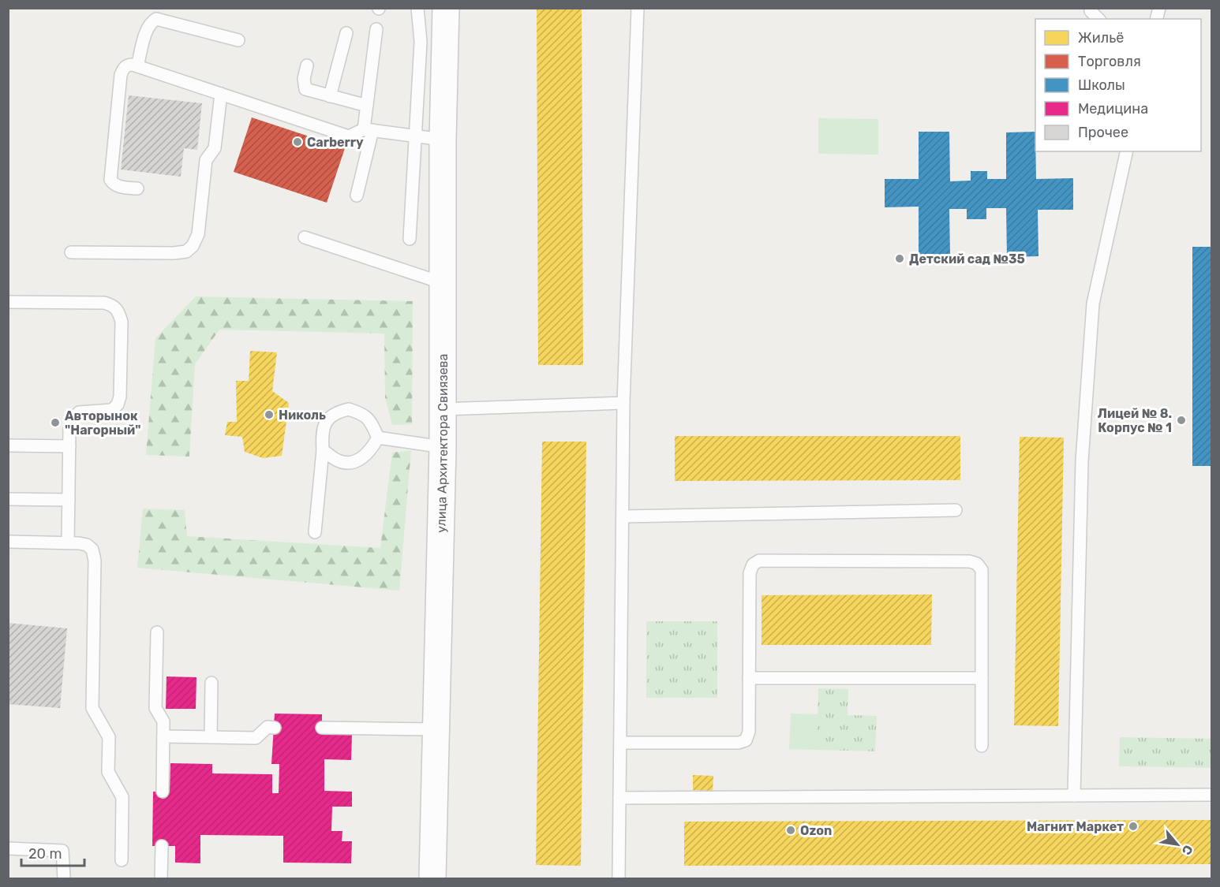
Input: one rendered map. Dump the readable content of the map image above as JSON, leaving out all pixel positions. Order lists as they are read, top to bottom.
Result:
{
  "streets": {
    "main road": ["улица Архитектора Свиязева"]
  },
  "places": [
    "Carberry",
    "Детский сад №35",
    "Николь",
    "Лицей № 8. Корпус № 1",
    "Авторынок \"Нагорный\"",
    "Магнит Маркет",
    "Ozon"
  ],
  "legend": [
    "Жильё",
    "Торговля",
    "Школы",
    "Медицина",
    "Прочее"
  ],
  "scale_bar": "20 m",
  "north": "bottom right"
}
